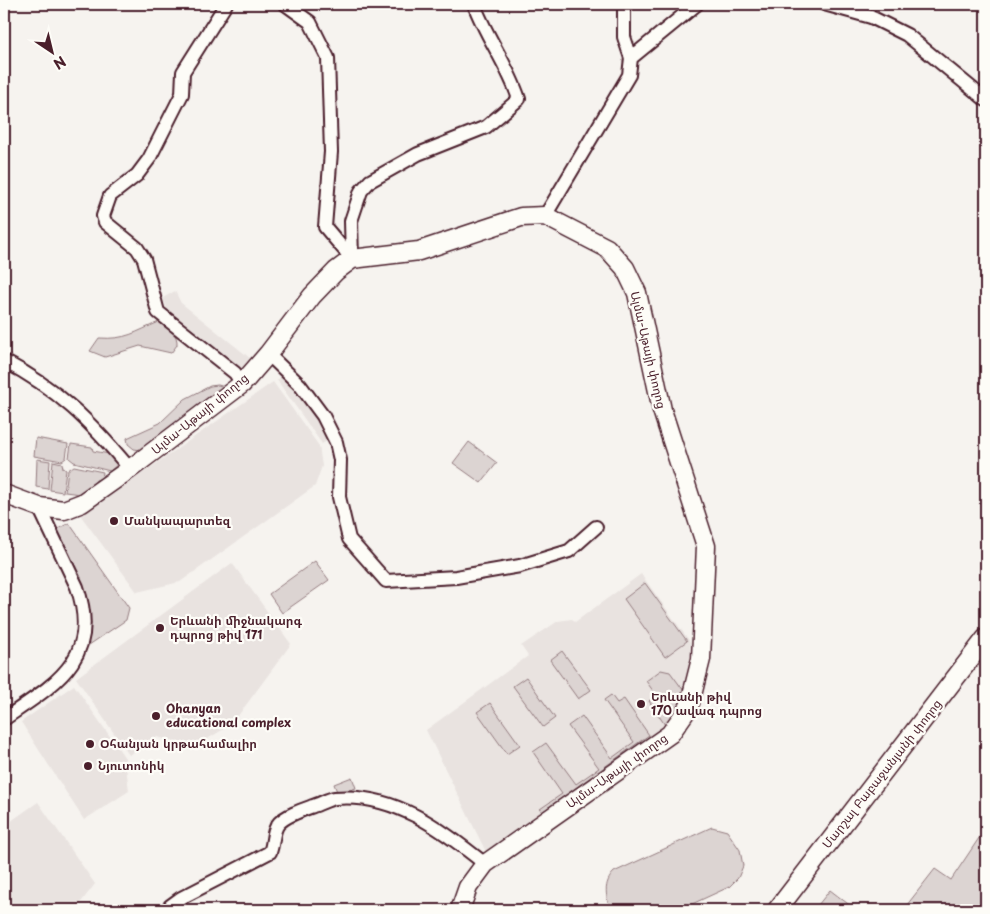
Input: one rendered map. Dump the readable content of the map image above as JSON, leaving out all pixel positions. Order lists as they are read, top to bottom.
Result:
{
  "streets": {
    "street": ["Ալմա-Աթայի փողոց", "Մարշալ Բաբաջանյանի փողոց"]
  },
  "places": [
    "Մանկապարտեզ",
    "Երևանի միջնակարգ դպրոց թիվ 171",
    "Երևանի թիվ 170 ավագ դպրոց",
    "Ohanyan educational complex",
    "Օհանյան կրթահամալիր",
    "Նյուտոնիկ"
  ],
  "north": "bottom right"
}
